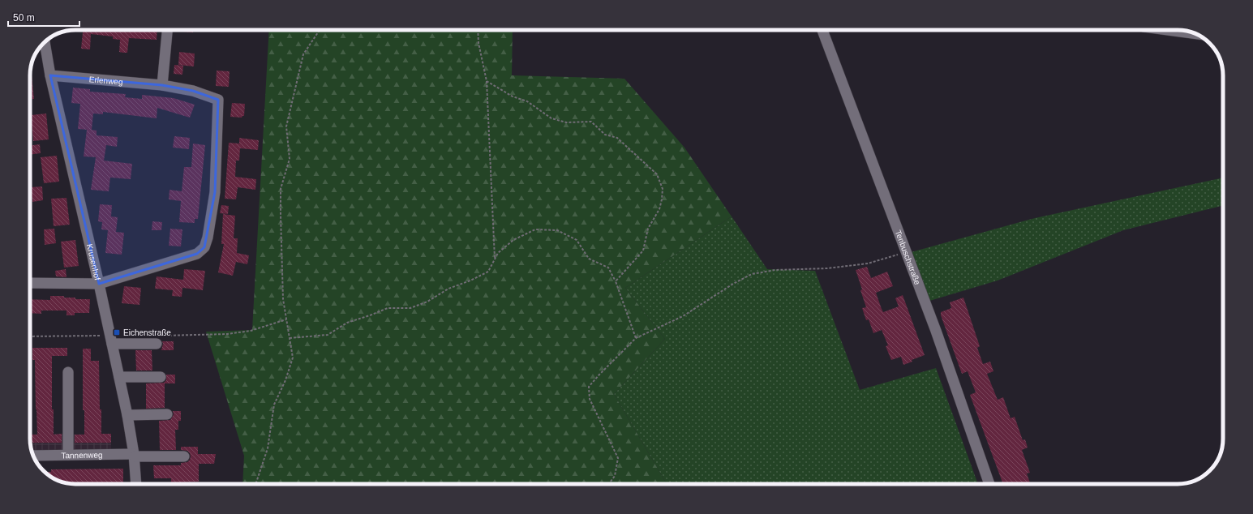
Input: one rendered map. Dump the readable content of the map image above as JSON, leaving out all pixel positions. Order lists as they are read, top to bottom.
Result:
{
  "streets": {
    "street": [
      "Erlenweg",
      "Tenbuschstraße",
      "Krusenhof",
      "Tannenweg"
    ]
  },
  "crossings": [
    ["Erlenweg", "Krusenhof"],
    ["Krusenhof", "Tannenweg"]
  ],
  "places": {
    "transit": ["Eichenstraße"]
  },
  "scale_bar": "50 m"
}
